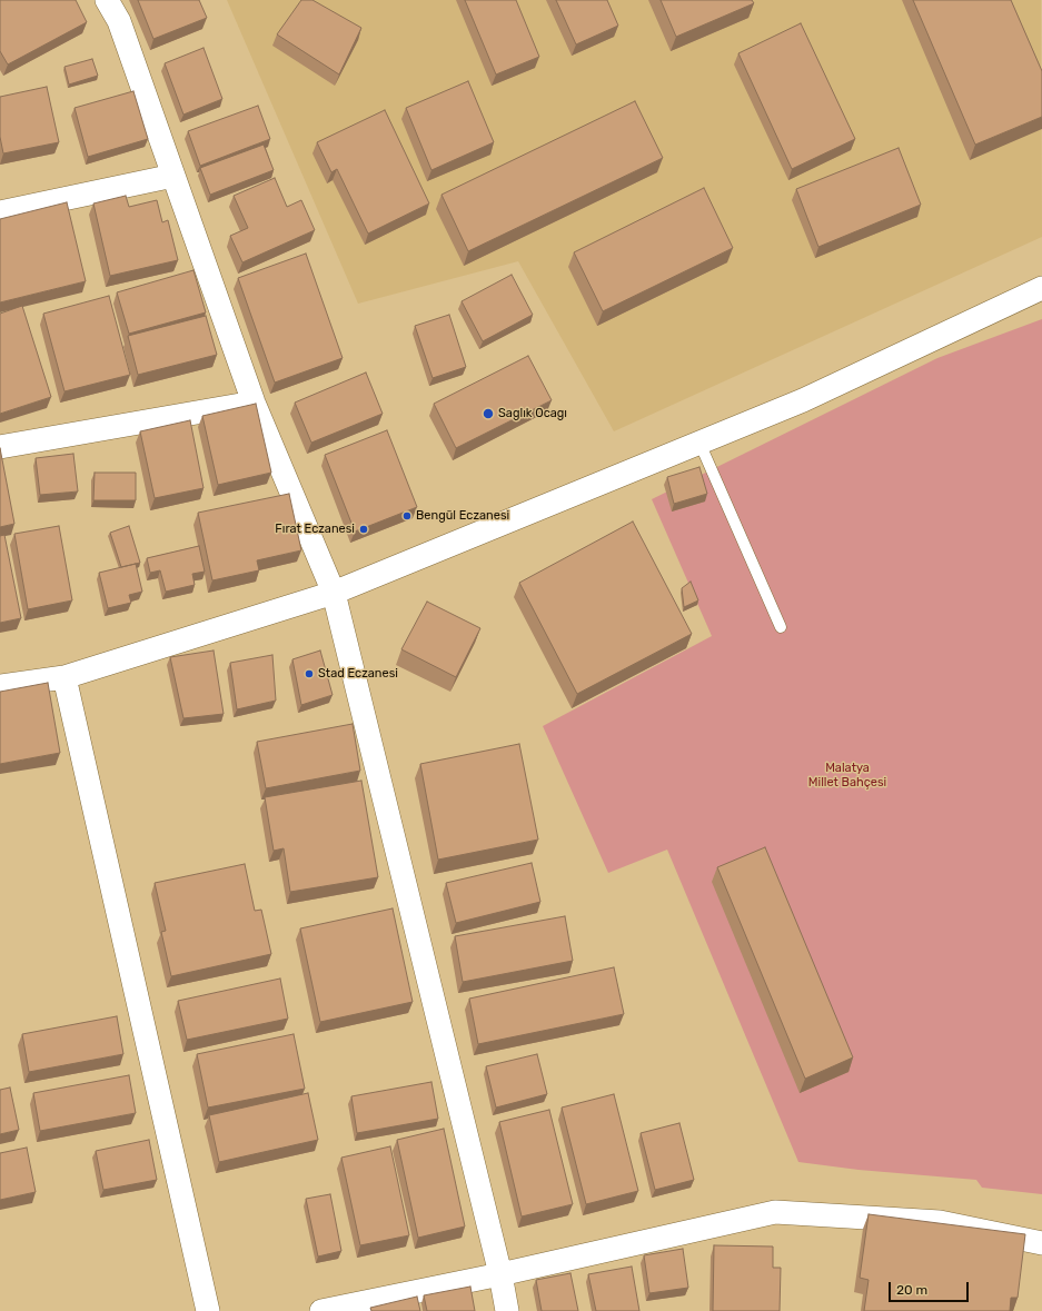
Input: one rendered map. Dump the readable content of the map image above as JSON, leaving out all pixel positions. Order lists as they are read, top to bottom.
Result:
{
  "parks": ["Malatya Millet Bahçesi"],
  "places": [
    "Saglık Ocagı",
    "Bengül Eczanesi",
    "Fırat Eczanesi",
    "Stad Eczanesi"
  ],
  "scale_bar": "20 m"
}
